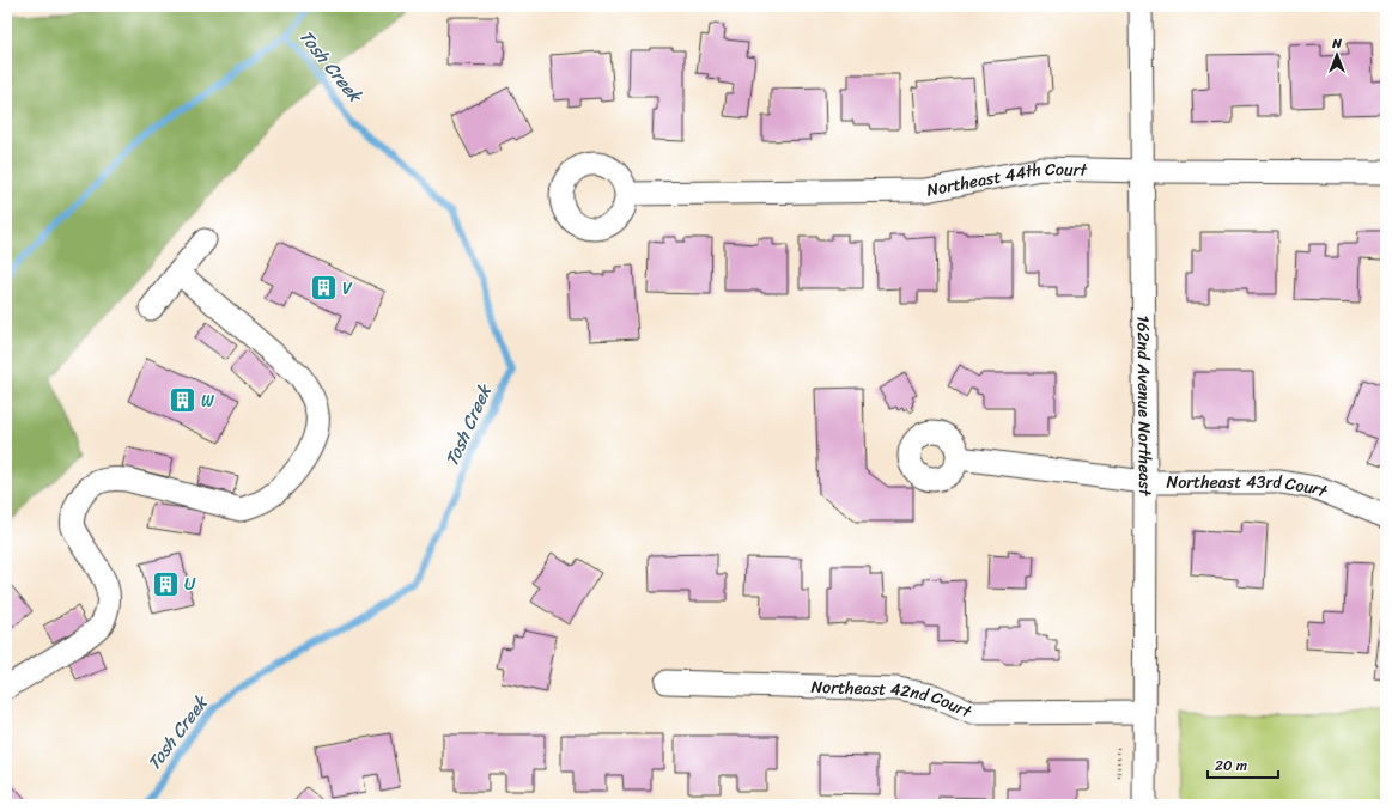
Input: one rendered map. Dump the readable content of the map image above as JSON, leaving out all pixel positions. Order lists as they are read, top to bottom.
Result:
{
  "streets": {
    "street": [
      "Northeast 44th Court",
      "162nd Avenue Northeast",
      "Northeast 43rd Court",
      "Northeast 42nd Court"
    ]
  },
  "crossings": [
    ["Northeast 44th Court", "162nd Avenue Northeast"],
    ["162nd Avenue Northeast", "Northeast 43rd Court"],
    ["162nd Avenue Northeast", "Northeast 42nd Court"]
  ],
  "water": ["Tosh Creek"],
  "places": {
    "building": ["V", "W", "U"]
  },
  "scale_bar": "20 m",
  "north": "top"
}
